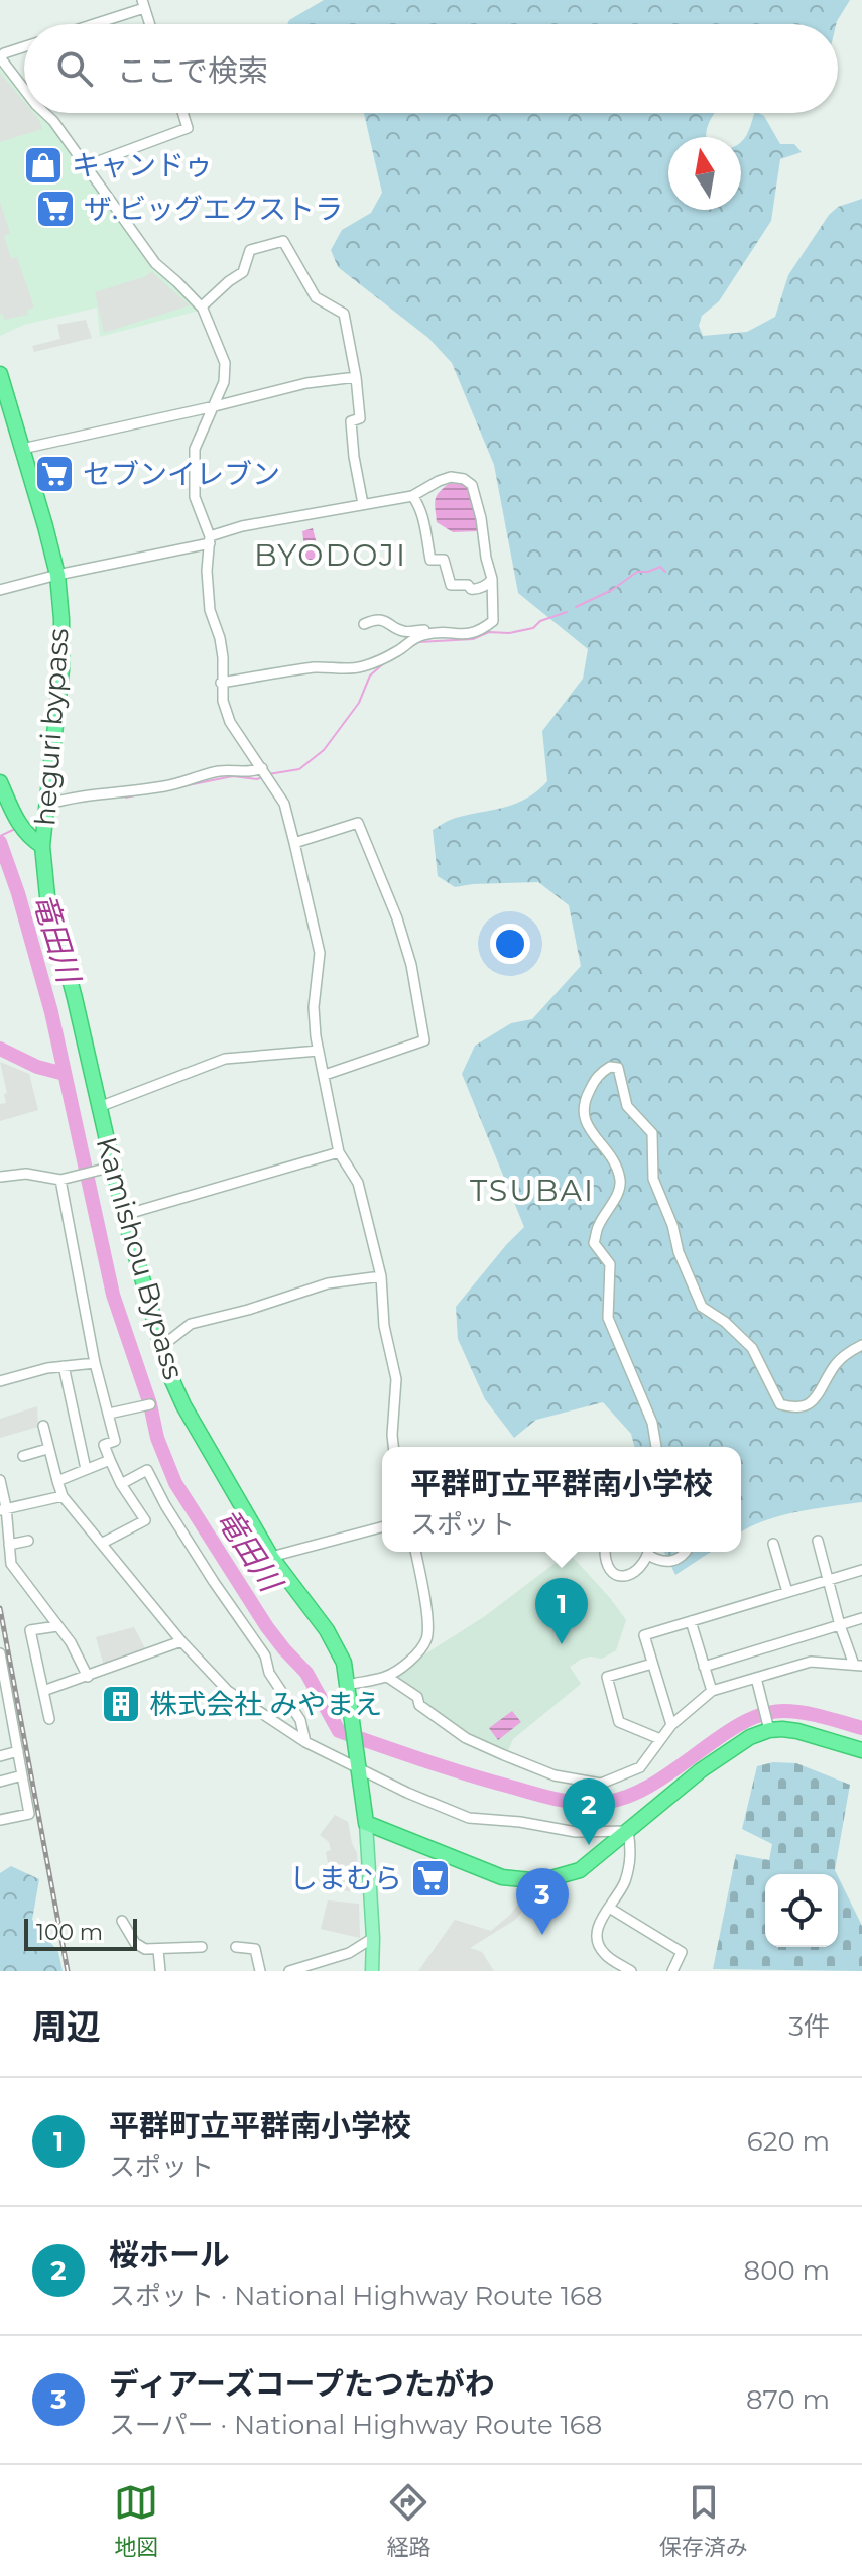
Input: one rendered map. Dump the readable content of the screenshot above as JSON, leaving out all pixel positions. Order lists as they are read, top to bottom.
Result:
{
  "streets": {
    "highway": ["heguri bypass", "Kamishou Bypass"]
  },
  "crossings": [
    ["heguri bypass", "Kamishou Bypass"]
  ],
  "districts": ["BYODOJI", "TSUBAI"],
  "water": ["竜田川"],
  "places": {
    "shop": ["キャンドゥ"],
    "supermarket": ["ザ.ビッグエクストラ", "セブンイレブン", "しまむら"],
    "building": ["株式会社 みやまえ"]
  },
  "scale_bar": "100 m",
  "north": "top",
  "page": {
    "search": "ここで検索",
    "popup": ["平群町立平群南小学校", "スポット"],
    "pins": ["1", "2", "3"],
    "scale": "100 m",
    "heading": ["周辺", "3件"],
    "list": [
      {
        "mark": "1",
        "name": "平群町立平群南小学校",
        "note": "スポット",
        "value": "620 m"
      },
      {
        "mark": "2",
        "name": "桜ホール",
        "note": "スポット · National Highway Route 168",
        "value": "800 m"
      },
      {
        "mark": "3",
        "name": "ディアーズコープたつたがわ",
        "note": "スーパー · National Highway Route 168",
        "value": "870 m"
      }
    ],
    "nav": ["地図", "経路", "保存済み"]
  }
}
